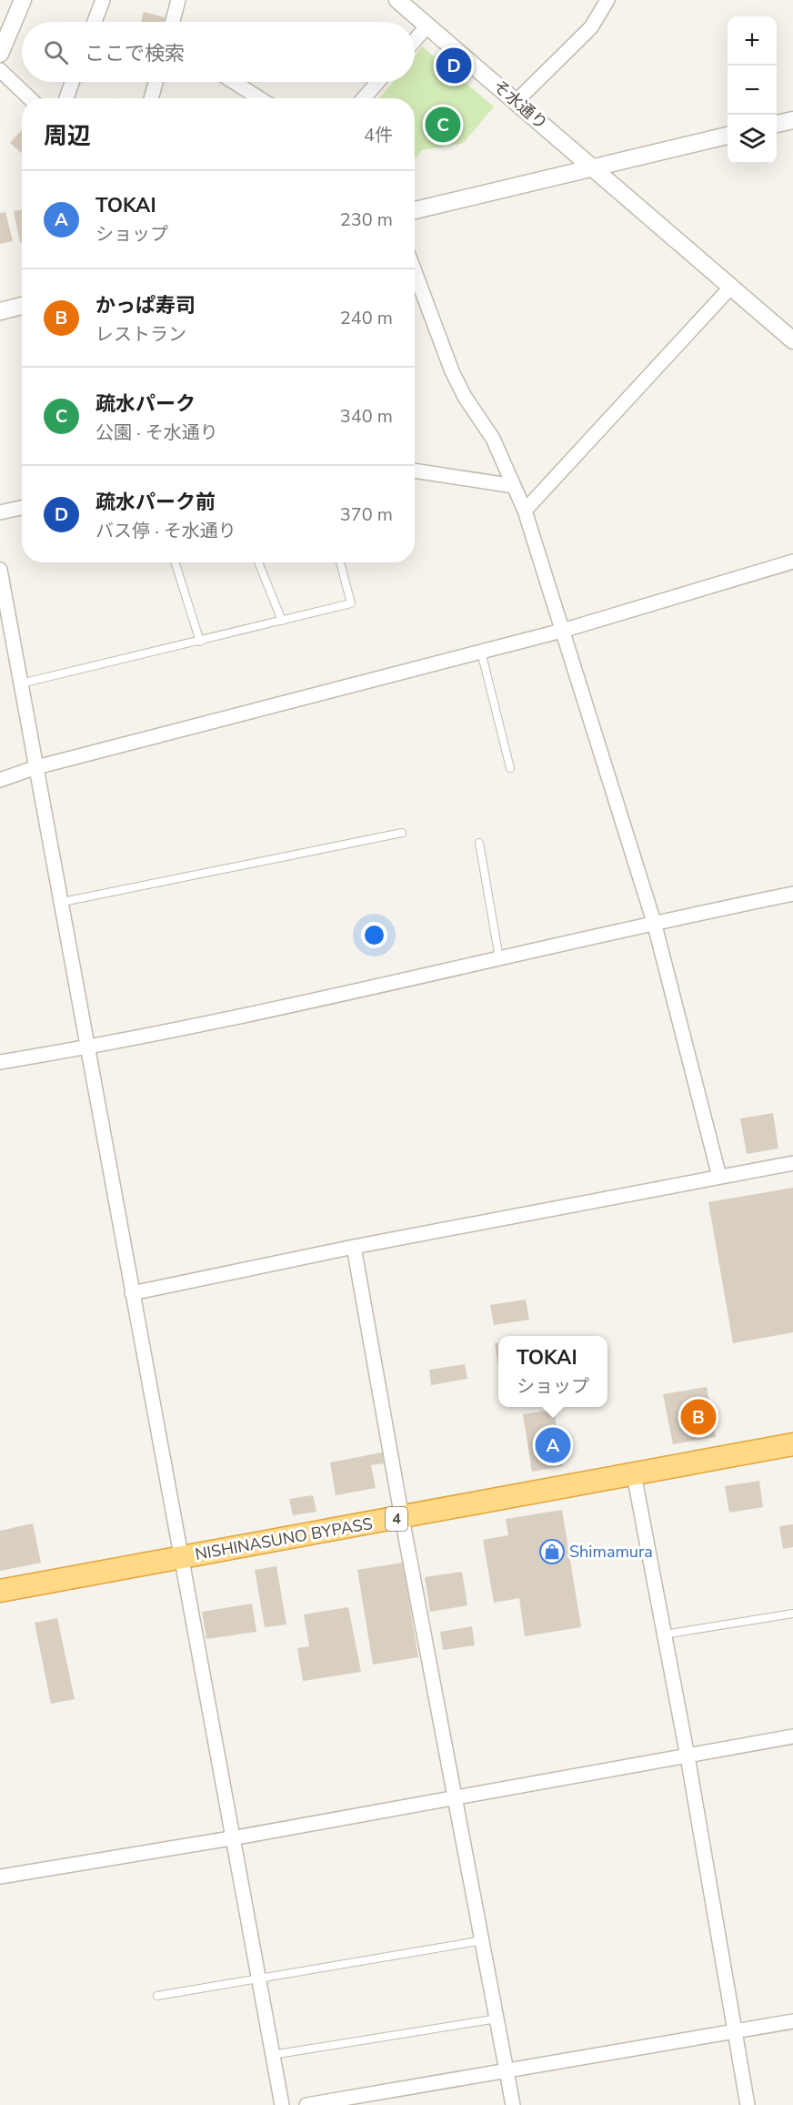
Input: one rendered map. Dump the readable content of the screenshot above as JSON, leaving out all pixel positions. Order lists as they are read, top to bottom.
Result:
{
  "streets": {
    "highway": ["4", "NISHINASUNO BYPASS"],
    "street": ["そ水通り"]
  },
  "places": {
    "shop": ["Shimamura"]
  },
  "page": {
    "map_buttons": ["+", "−"],
    "search": "ここで検索",
    "pins": [
      "D",
      "C",
      "B",
      "A"
    ],
    "heading": ["周辺", "4件"],
    "list": [
      {
        "mark": "A",
        "name": "TOKAI",
        "note": "ショップ",
        "value": "230 m"
      },
      {
        "mark": "B",
        "name": "かっぱ寿司",
        "note": "レストラン",
        "value": "240 m"
      },
      {
        "mark": "C",
        "name": "疏水パーク",
        "note": "公園 · そ水通り",
        "value": "340 m"
      },
      {
        "mark": "D",
        "name": "疏水パーク前",
        "note": "バス停 · そ水通り",
        "value": "370 m"
      }
    ],
    "popup": ["TOKAI", "ショップ"]
  }
}
